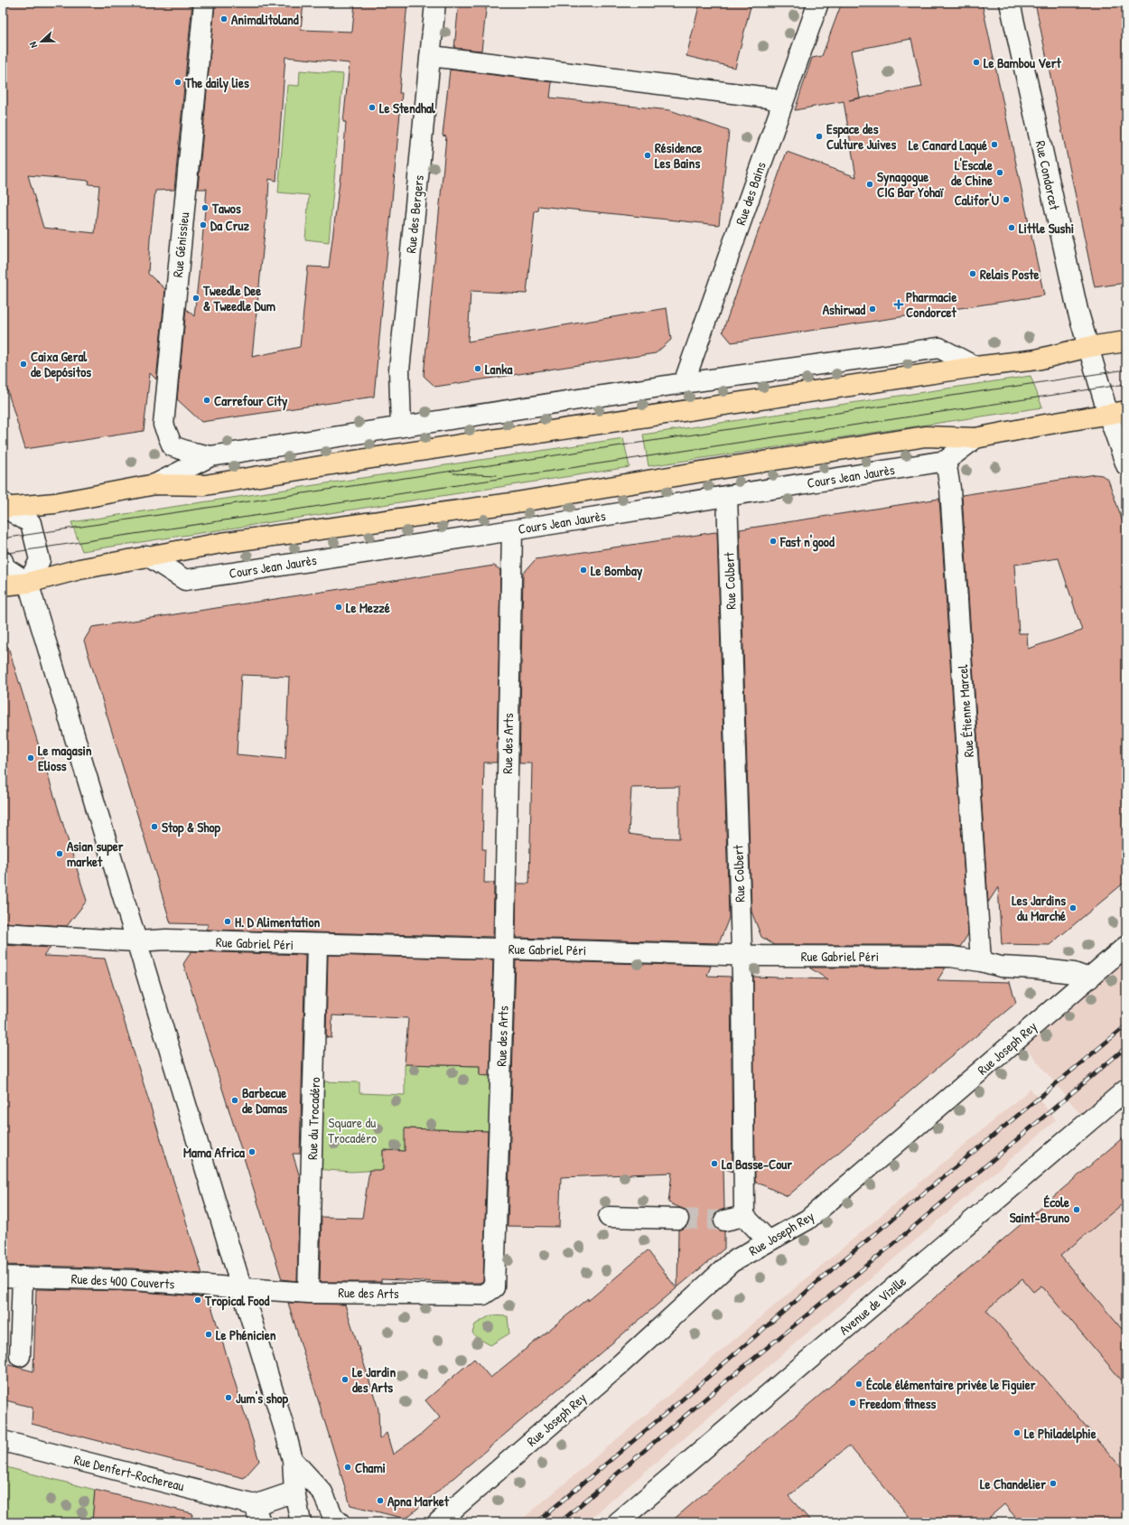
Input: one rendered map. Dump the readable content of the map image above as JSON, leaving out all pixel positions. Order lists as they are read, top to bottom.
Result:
{
  "streets": {
    "main road": ["Cours Jean Jaurès"],
    "street": [
      "Rue Condorcet",
      "Rue des Bains",
      "Rue des Bergers",
      "Rue Génissieu",
      "Rue Colbert",
      "Rue Étienne Marcel",
      "Rue des Arts",
      "Rue Gabriel Péri",
      "Rue Joseph Rey",
      "Rue du Trocadéro",
      "Rue des 400 Couverts",
      "Avenue de Vizille",
      "Rue Denfert-Rochereau"
    ]
  },
  "crossings": [
    ["Cours Jean Jaurès", "Rue Colbert"],
    ["Cours Jean Jaurès", "Rue Étienne Marcel"],
    ["Cours Jean Jaurès", "Rue des Arts"],
    ["Rue Colbert", "Rue Gabriel Péri"],
    ["Rue Étienne Marcel", "Rue Gabriel Péri"],
    ["Rue des Arts", "Rue Gabriel Péri"],
    ["Rue des Arts", "Rue du Trocadéro"],
    ["Rue des Arts", "Rue des 400 Couverts"],
    ["Rue Gabriel Péri", "Rue Joseph Rey"],
    ["Rue Gabriel Péri", "Rue du Trocadéro"]
  ],
  "parks": ["Square du Trocadéro"],
  "places": {
    "other": [
      "Animalitoland",
      "Le Bambou Vert",
      "The daily lies",
      "Le Stendhal",
      "Espace des Culture Juives",
      "Le Canard Laqué",
      "Résidence Les Bains",
      "L'Escale de Chine",
      "Synagogue CIG Bar Yohaï",
      "Califor'U",
      "Tawos",
      "Da Cruz",
      "Little Sushi",
      "Relais Poste",
      "Tweedle Dee & Tweedle Dum",
      "Ashirwad",
      "Caixa Geral de Depósitos",
      "Lanka",
      "Carrefour City",
      "Fast n'good",
      "Le Bombay",
      "Le Mezzé",
      "Le magasin Elioss",
      "Stop & Shop",
      "Asian super market",
      "Les Jardins du Marché",
      "H. D Alimentation",
      "Barbecue de Damas",
      "Mama Africa",
      "La Basse-Cour",
      "École Saint-Bruno",
      "Tropical Food",
      "Le Phénicien",
      "Le Jardin des Arts",
      "École élémentaire privée le Figuier",
      "Jum's shop",
      "Freedom fitness",
      "Le Philadelphie",
      "Chami",
      "Le Chandelier",
      "Apna Market"
    ],
    "health": ["Pharmacie Condorcet"]
  },
  "north": "left"
}
